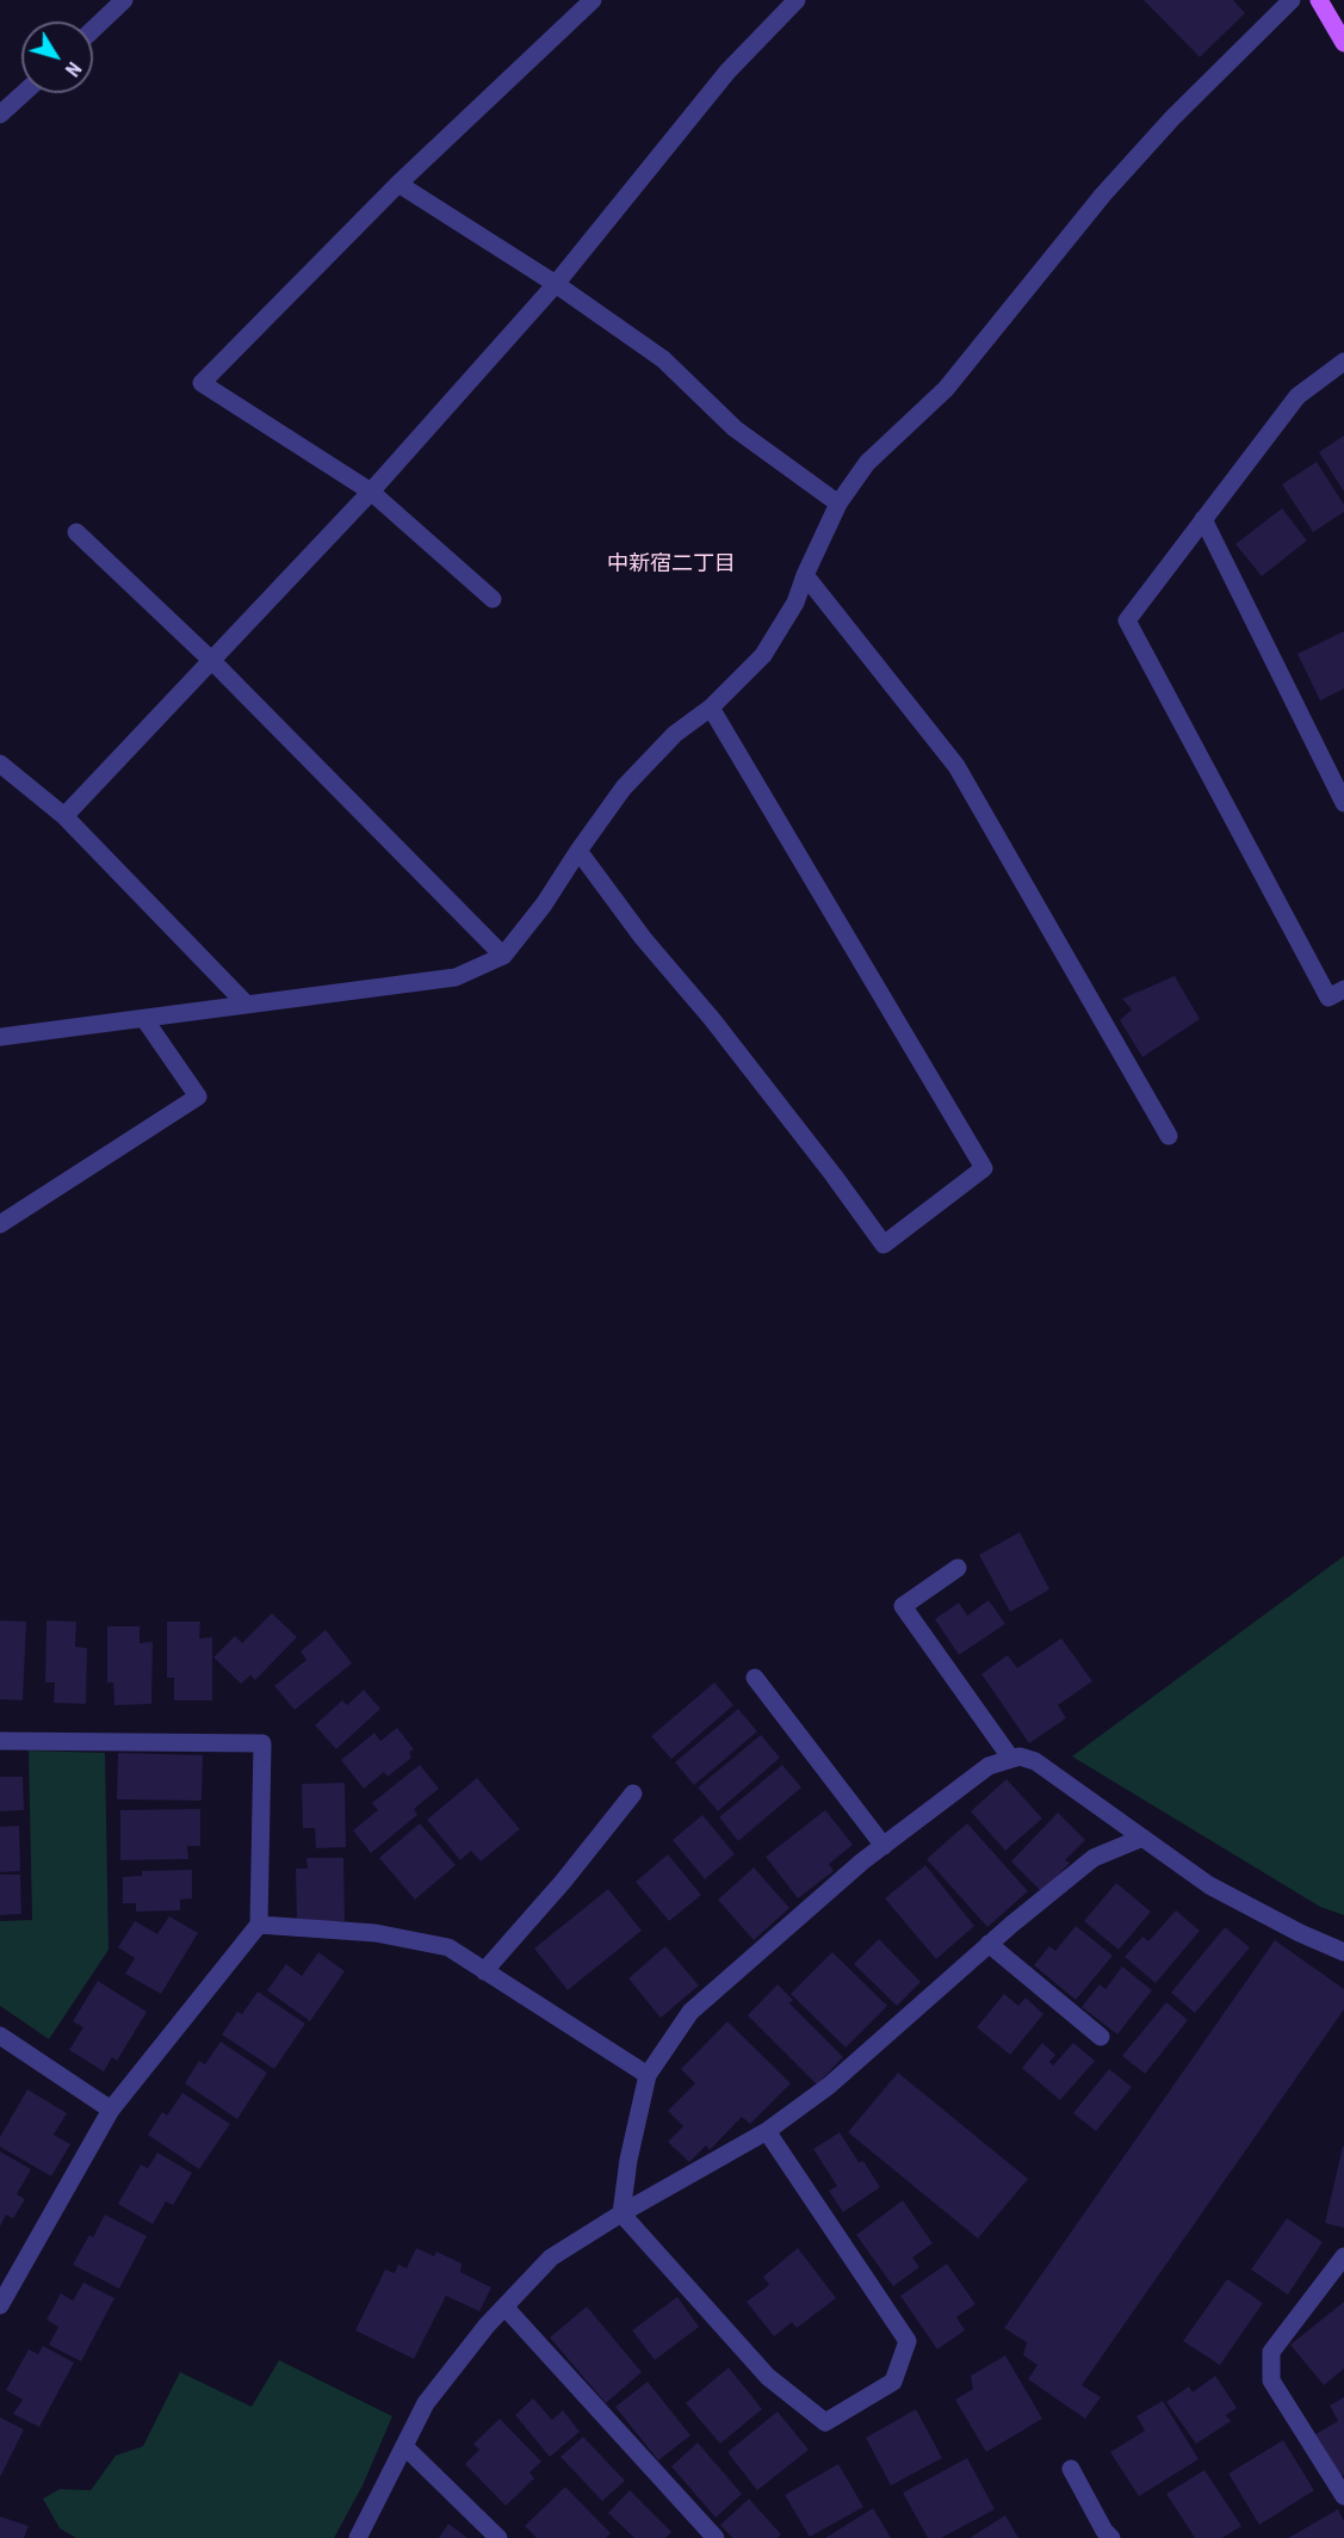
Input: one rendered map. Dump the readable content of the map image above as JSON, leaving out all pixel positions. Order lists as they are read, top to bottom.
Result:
{
  "districts": ["中新宿二丁目"],
  "north": "bottom right"
}
